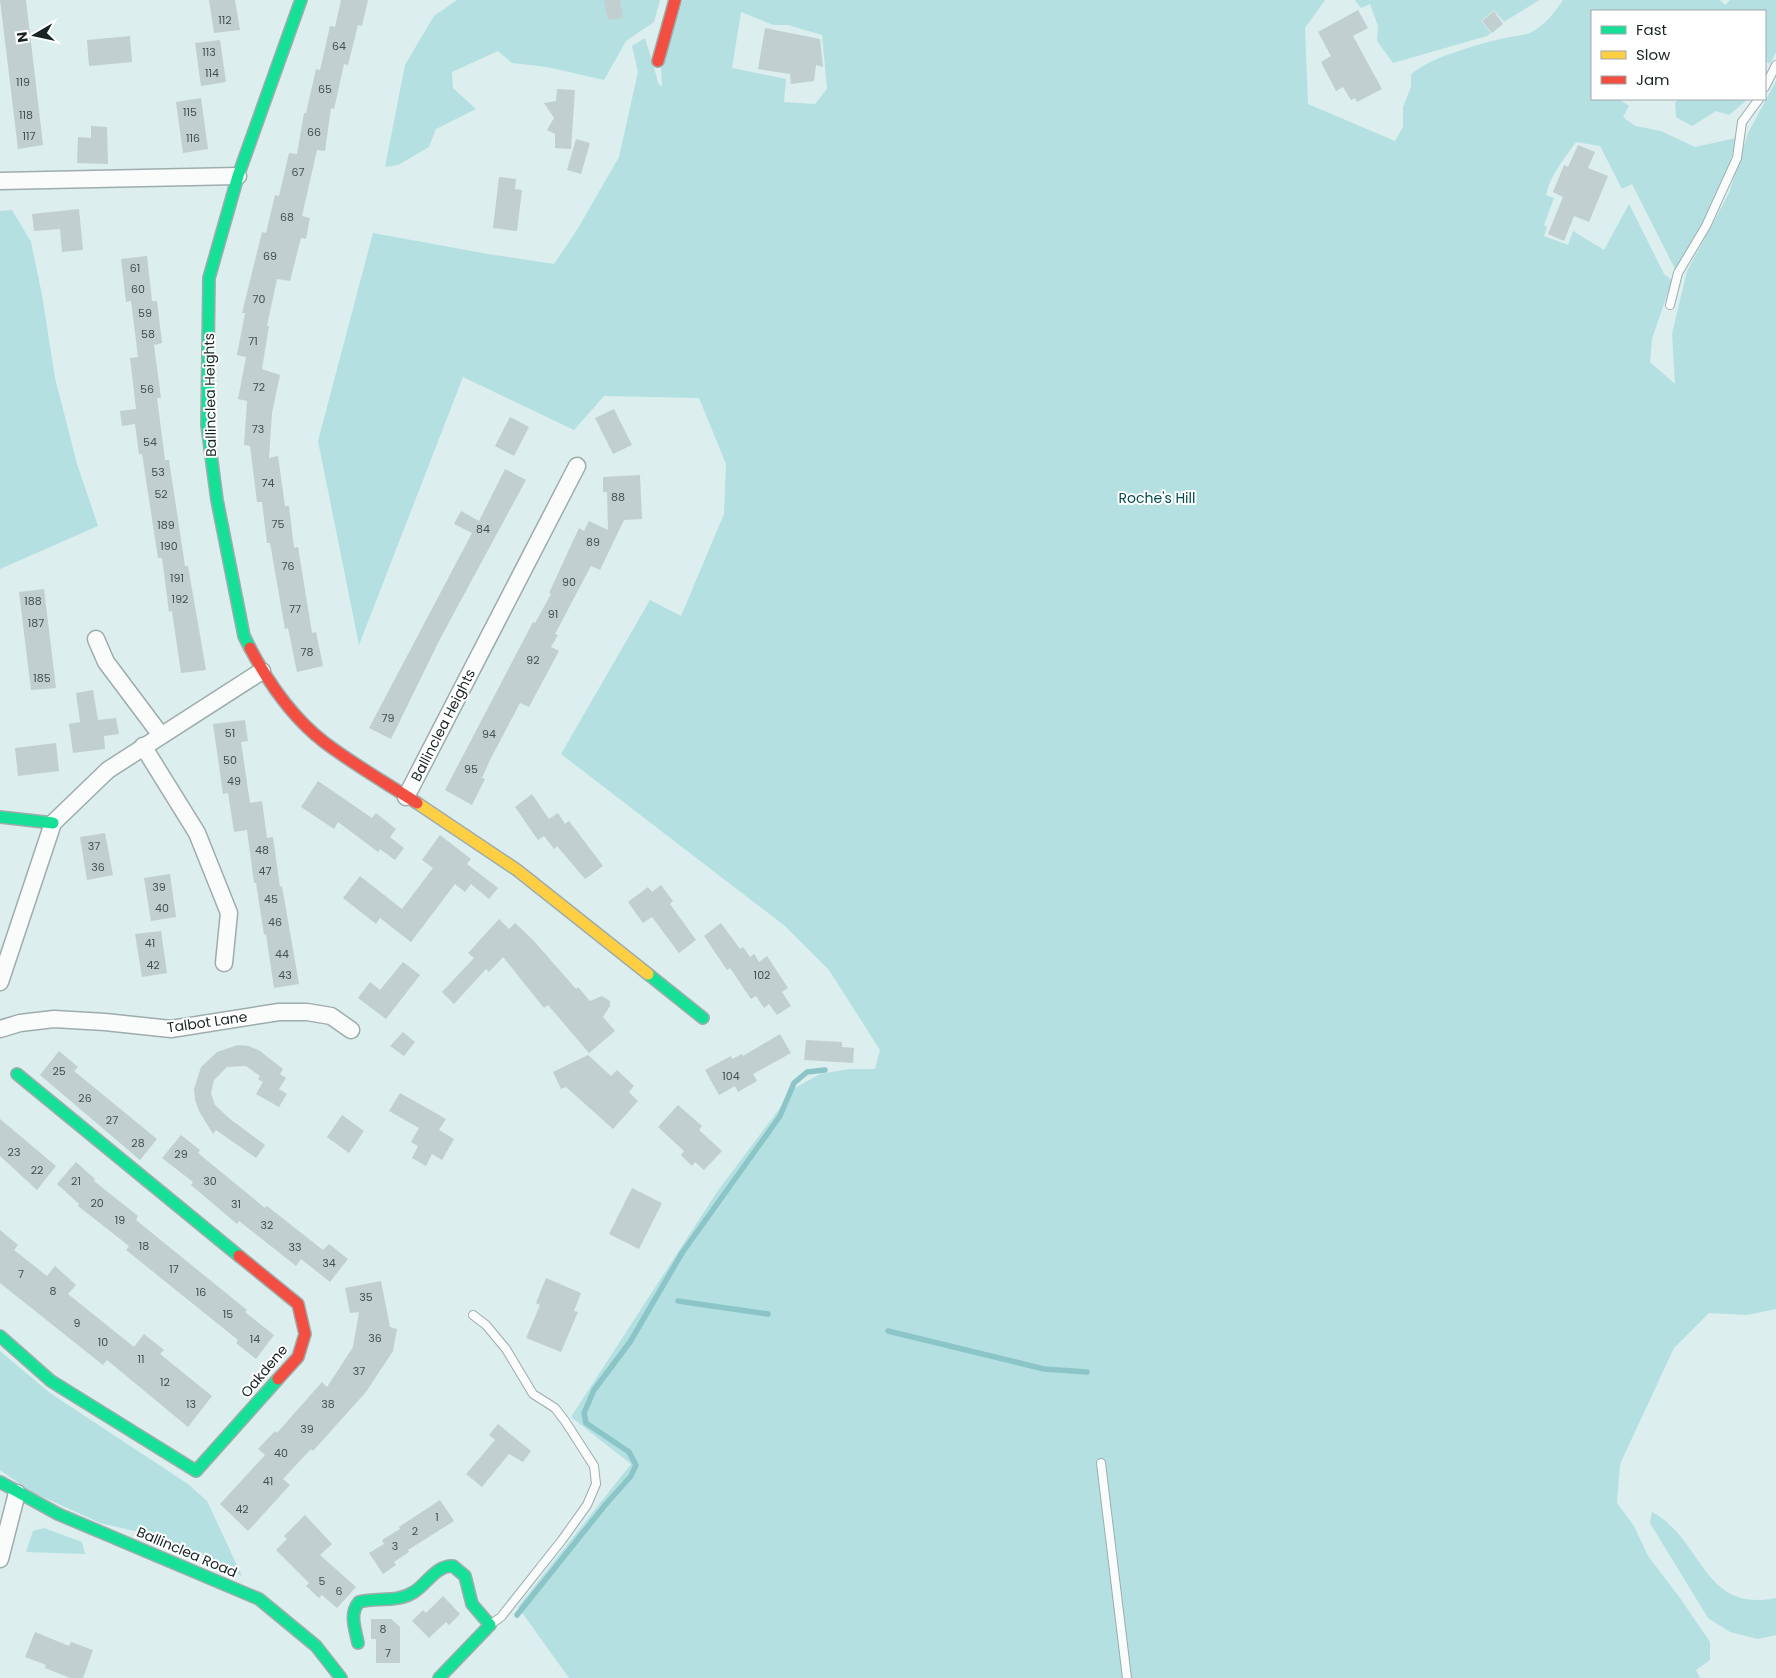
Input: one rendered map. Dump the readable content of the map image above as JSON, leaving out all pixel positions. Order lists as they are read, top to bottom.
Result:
{
  "streets": {
    "street": [
      "Ballinclea Heights",
      "Talbot Lane",
      "Oakdene",
      "Ballinclea Road"
    ]
  },
  "parks": ["Roche's Hill"],
  "house_numbers": [
    "112",
    "64",
    "113",
    "114",
    "119",
    "65",
    "115",
    "118",
    "66",
    "117",
    "116",
    "67",
    "68",
    "69",
    "61",
    "60",
    "70",
    "59",
    "58",
    "71",
    "72",
    "56",
    "73",
    "54",
    "53",
    "74",
    "52",
    "88",
    "75",
    "189",
    "84",
    "89",
    "190",
    "76",
    "191",
    "90",
    "192",
    "188",
    "77",
    "91",
    "187",
    "78",
    "92",
    "185",
    "79",
    "51",
    "94",
    "50",
    "95",
    "49",
    "37",
    "48",
    "36",
    "47",
    "39",
    "45",
    "40",
    "46",
    "41",
    "44",
    "42",
    "43",
    "102",
    "25",
    "104",
    "26",
    "27",
    "28",
    "23",
    "29",
    "22",
    "21",
    "30",
    "20",
    "31",
    "19",
    "32",
    "18",
    "33",
    "34",
    "17",
    "7",
    "8",
    "16",
    "35",
    "15",
    "9",
    "36",
    "14",
    "10",
    "11",
    "37",
    "12",
    "13",
    "38",
    "39",
    "40",
    "41",
    "42",
    "1",
    "2",
    "3",
    "5",
    "6",
    "8",
    "7"
  ],
  "legend": ["Fast", "Slow", "Jam"],
  "north": "left"
}
